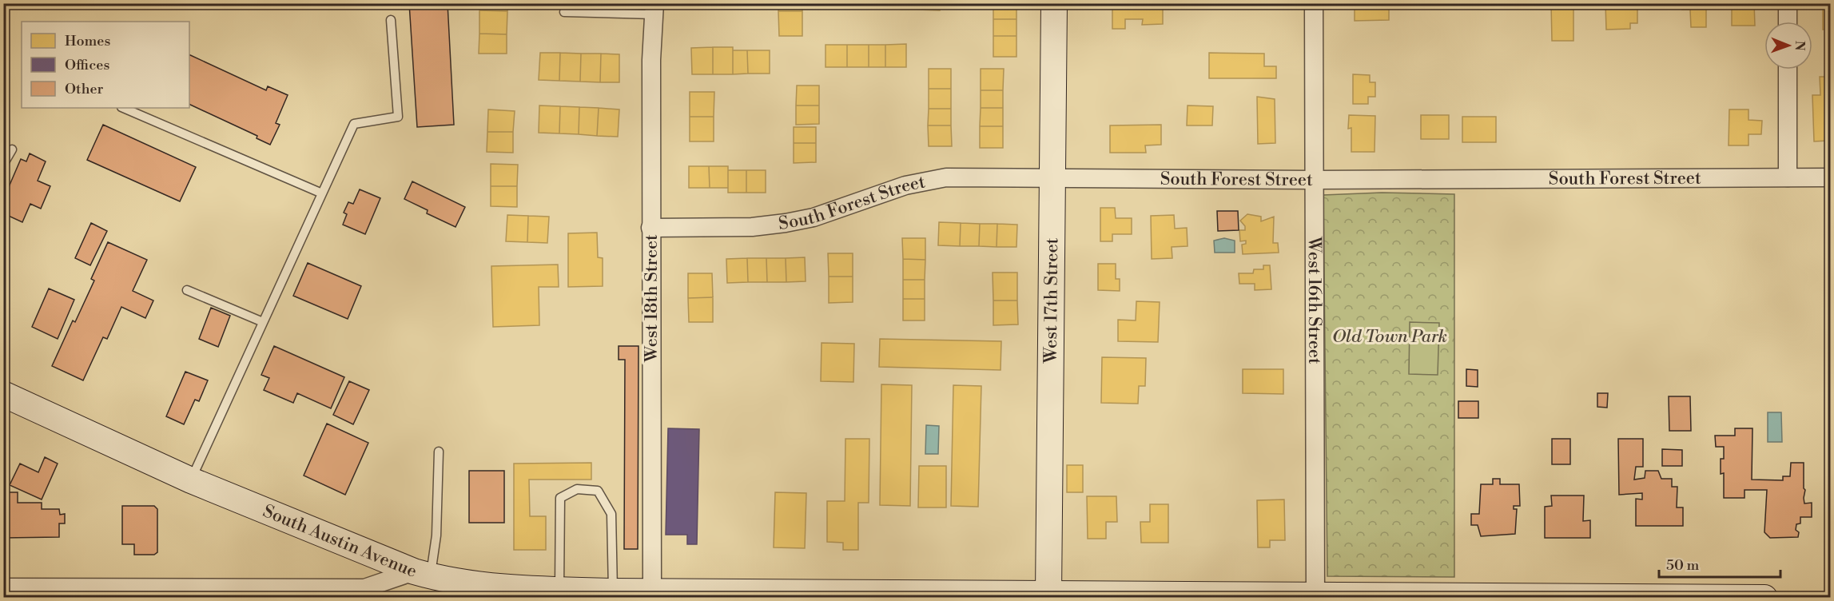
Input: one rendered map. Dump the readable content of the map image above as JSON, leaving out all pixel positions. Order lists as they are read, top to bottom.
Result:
{
  "streets": {
    "main road": ["West 17th Street", "South Austin Avenue"],
    "street": ["South Forest Street", "West 18th Street", "West 16th Street"]
  },
  "crossings": [
    ["South Forest Street", "West 18th Street"],
    ["South Forest Street", "West 17th Street"],
    ["South Forest Street", "West 16th Street"],
    ["West 18th Street", "South Austin Avenue"],
    ["West 17th Street", "South Austin Avenue"],
    ["West 16th Street", "South Austin Avenue"]
  ],
  "parks": ["Old Town Park"],
  "legend": ["Homes", "Offices", "Other"],
  "scale_bar": "50 m",
  "north": "right"
}
